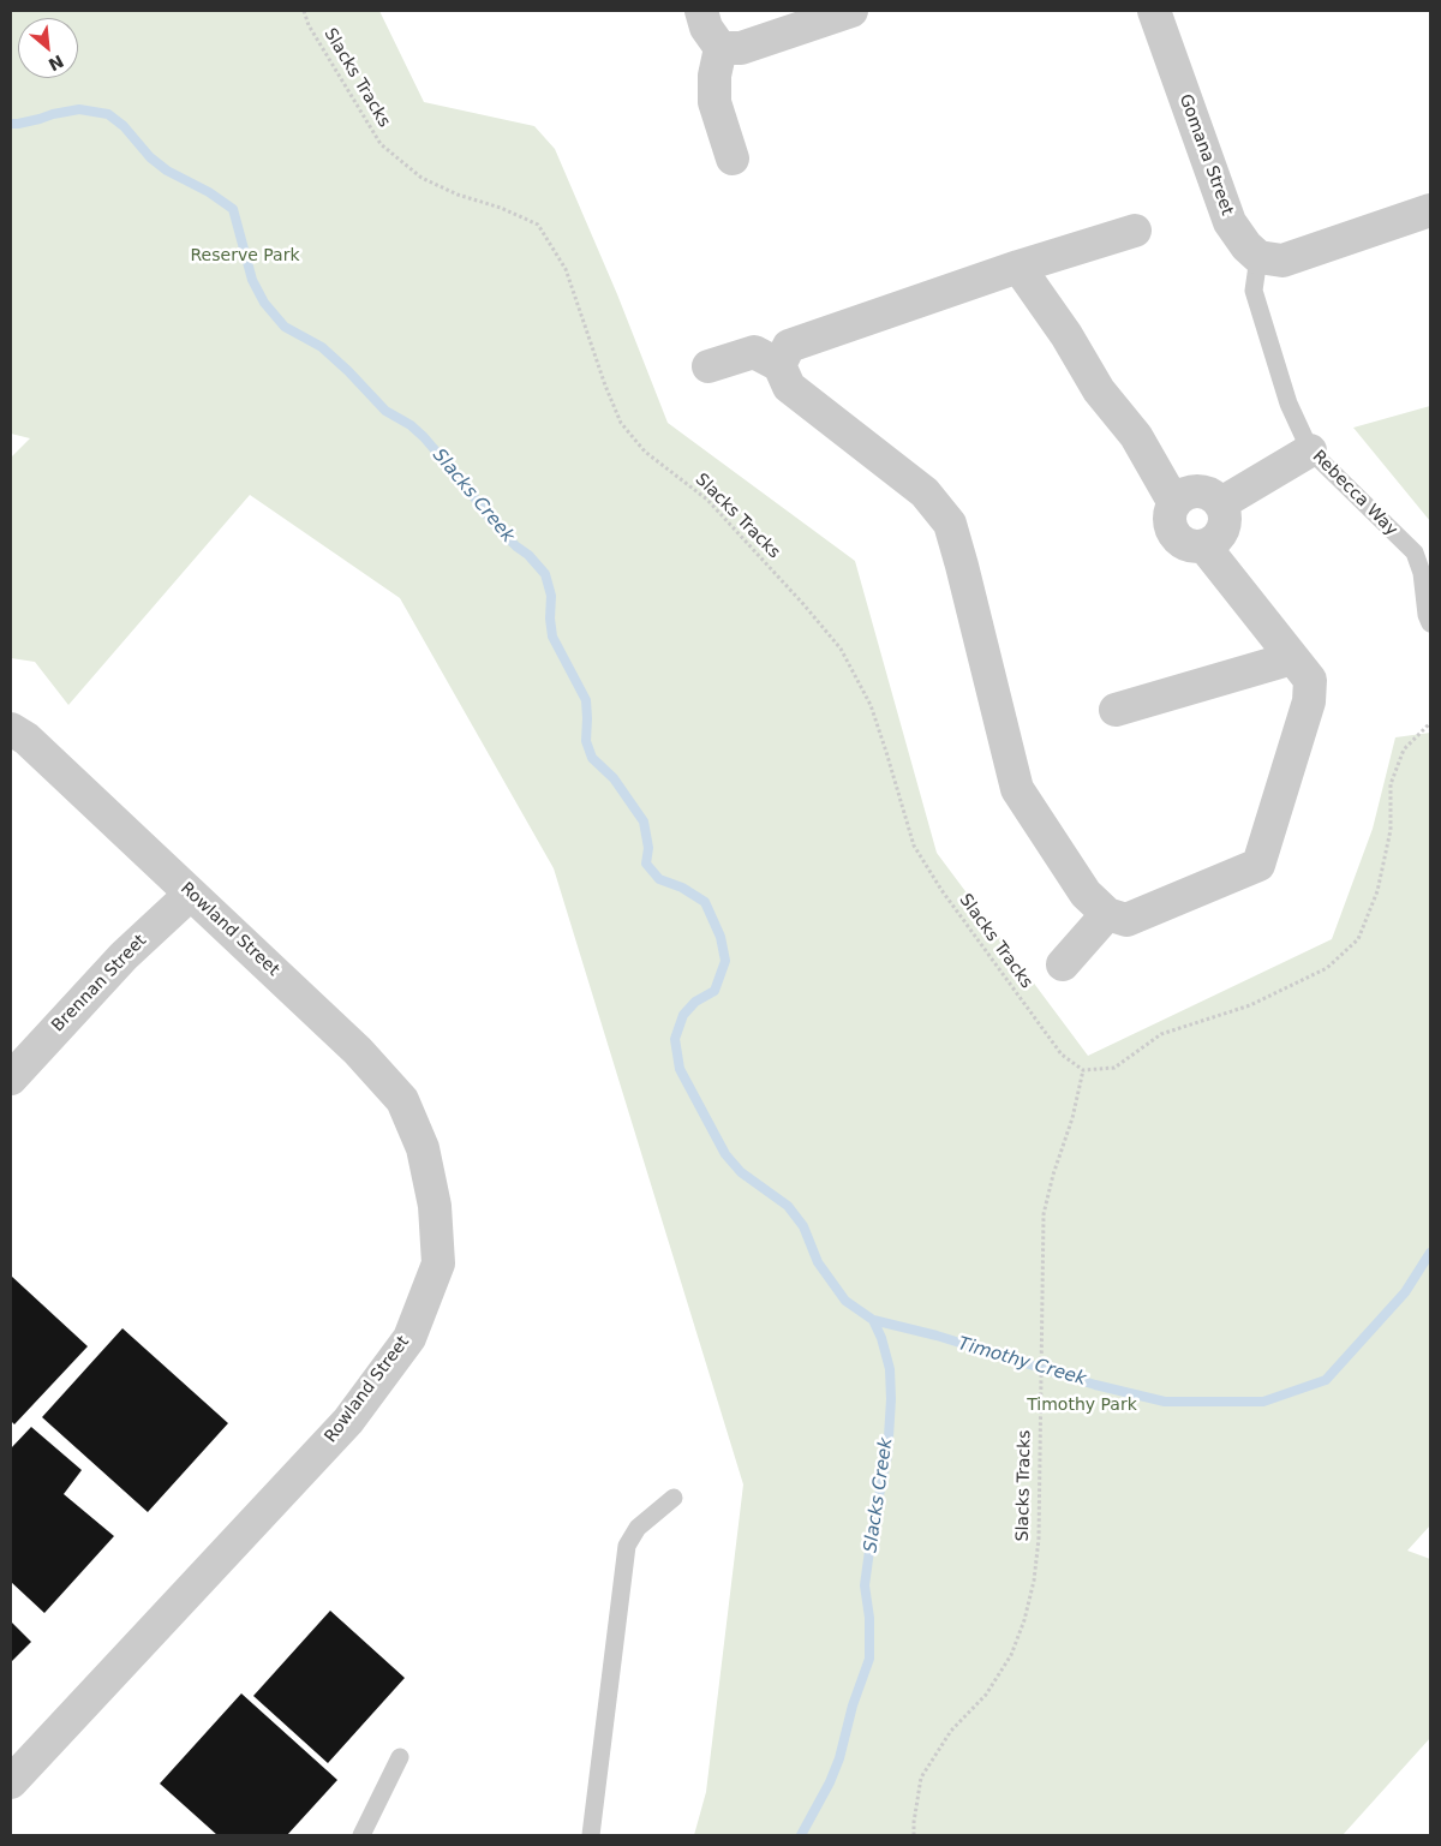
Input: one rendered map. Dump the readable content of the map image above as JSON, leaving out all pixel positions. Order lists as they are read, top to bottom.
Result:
{
  "streets": {
    "street": ["Gomana Street", "Rowland Street", "Brennan Street"],
    "lane": ["Rebecca Way"],
    "path": ["Slacks Tracks"]
  },
  "crossings": [
    ["Gomana Street", "Rebecca Way"],
    ["Rowland Street", "Brennan Street"]
  ],
  "water": ["Slacks Creek", "Timothy Creek"],
  "parks": ["Reserve Park", "Timothy Park"],
  "north": "bottom right"
}
